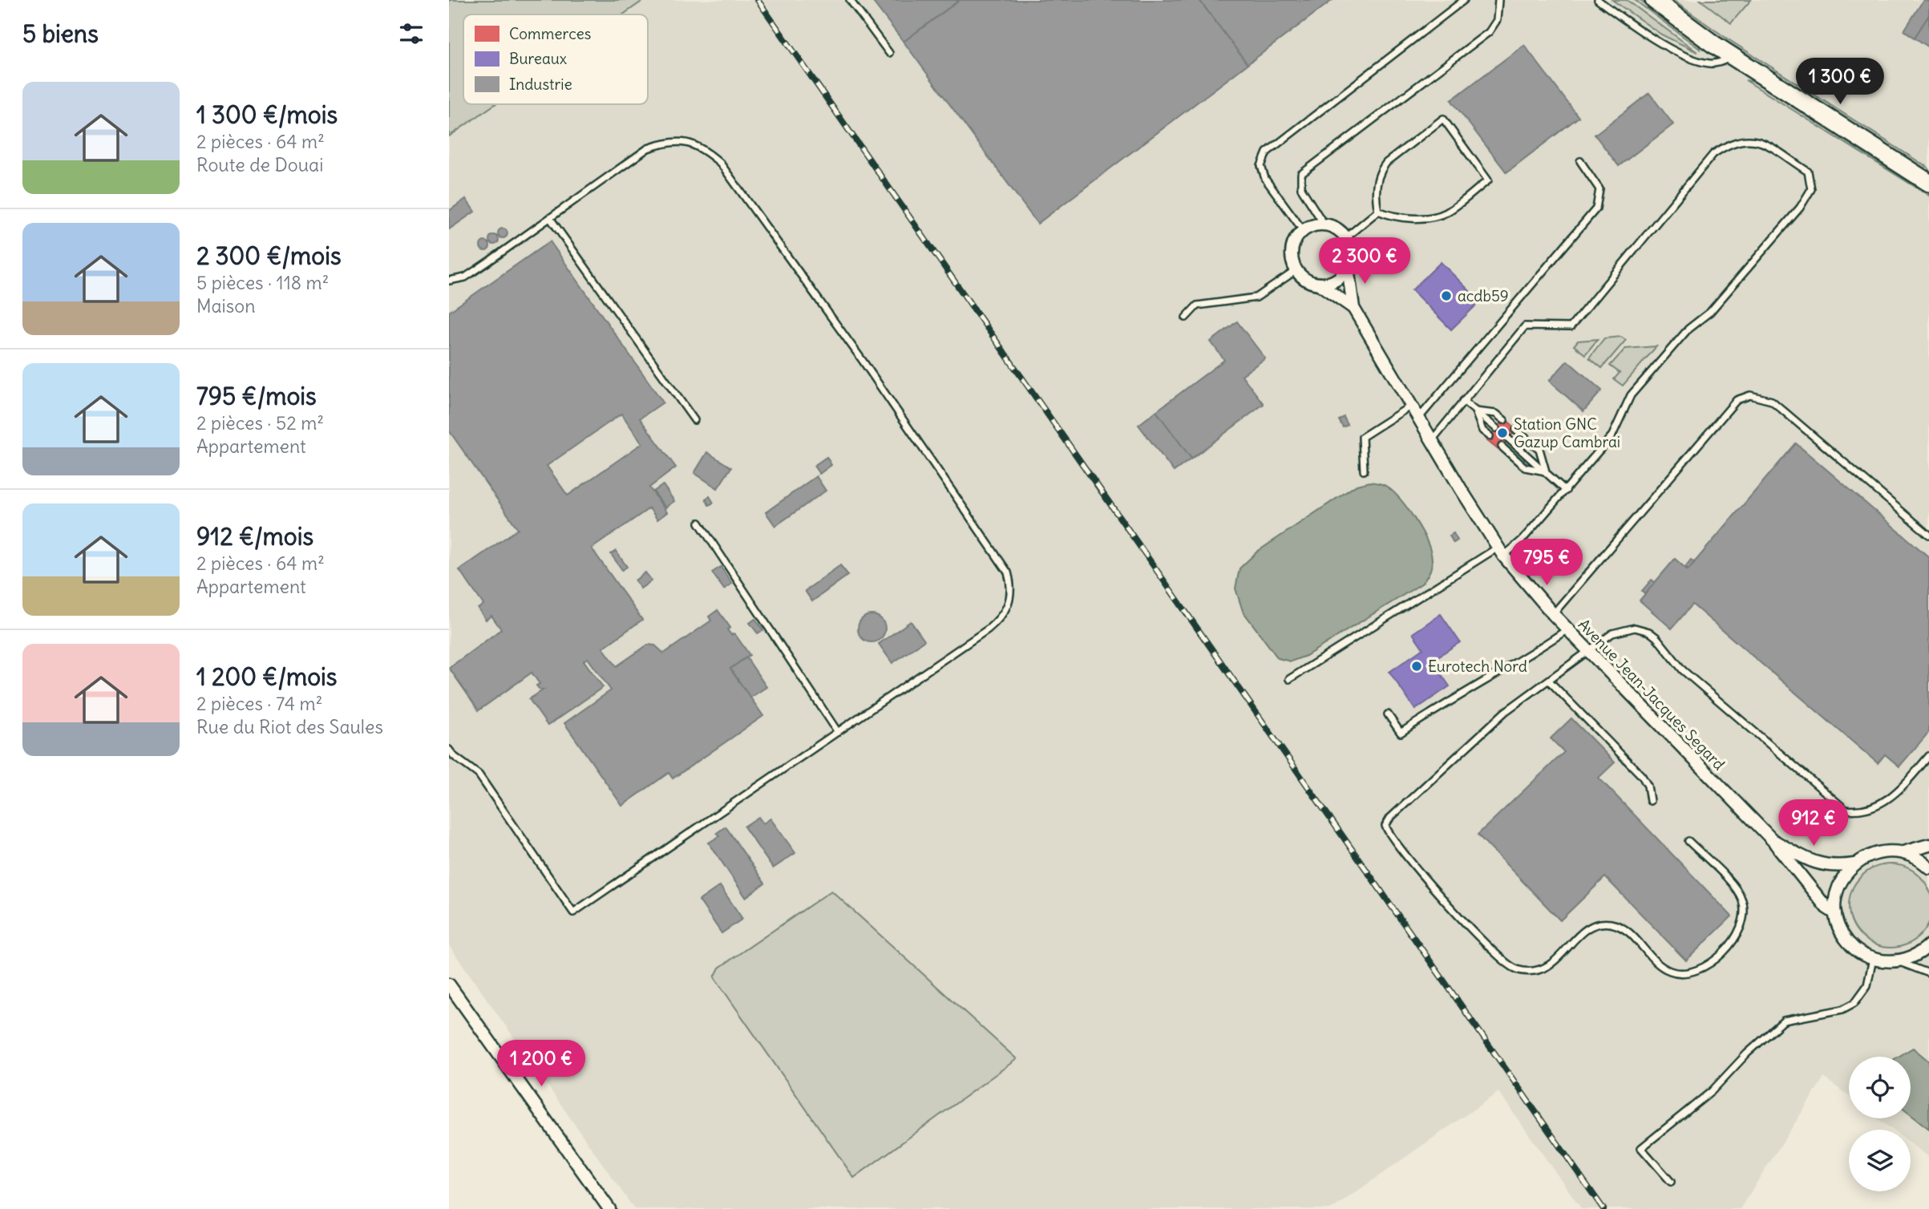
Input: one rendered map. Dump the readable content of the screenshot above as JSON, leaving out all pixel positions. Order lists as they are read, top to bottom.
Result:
{
  "streets": {
    "street": ["Avenue Jean-Jacques Segard"]
  },
  "places": ["acdb59", "Station GNC Gazup Cambrai", "Eurotech Nord"],
  "legend": ["Commerces", "Bureaux", "Industrie"],
  "page": {
    "heading": "5 biens",
    "price": [
      "1 300 €",
      "2 300 €",
      "795 €",
      "912 €",
      "1 200 €"
    ],
    "list": [
      {
        "name": "1 300 €/mois",
        "note": "2 pièces · 64 m² · Route de Douai"
      },
      {
        "name": "2 300 €/mois",
        "note": "5 pièces · 118 m² · Maison"
      },
      {
        "name": "795 €/mois",
        "note": "2 pièces · 52 m² · Appartement"
      },
      {
        "name": "912 €/mois",
        "note": "2 pièces · 64 m² · Appartement"
      },
      {
        "name": "1 200 €/mois",
        "note": "2 pièces · 74 m² · Rue du Riot des Saules"
      }
    ]
  }
}
